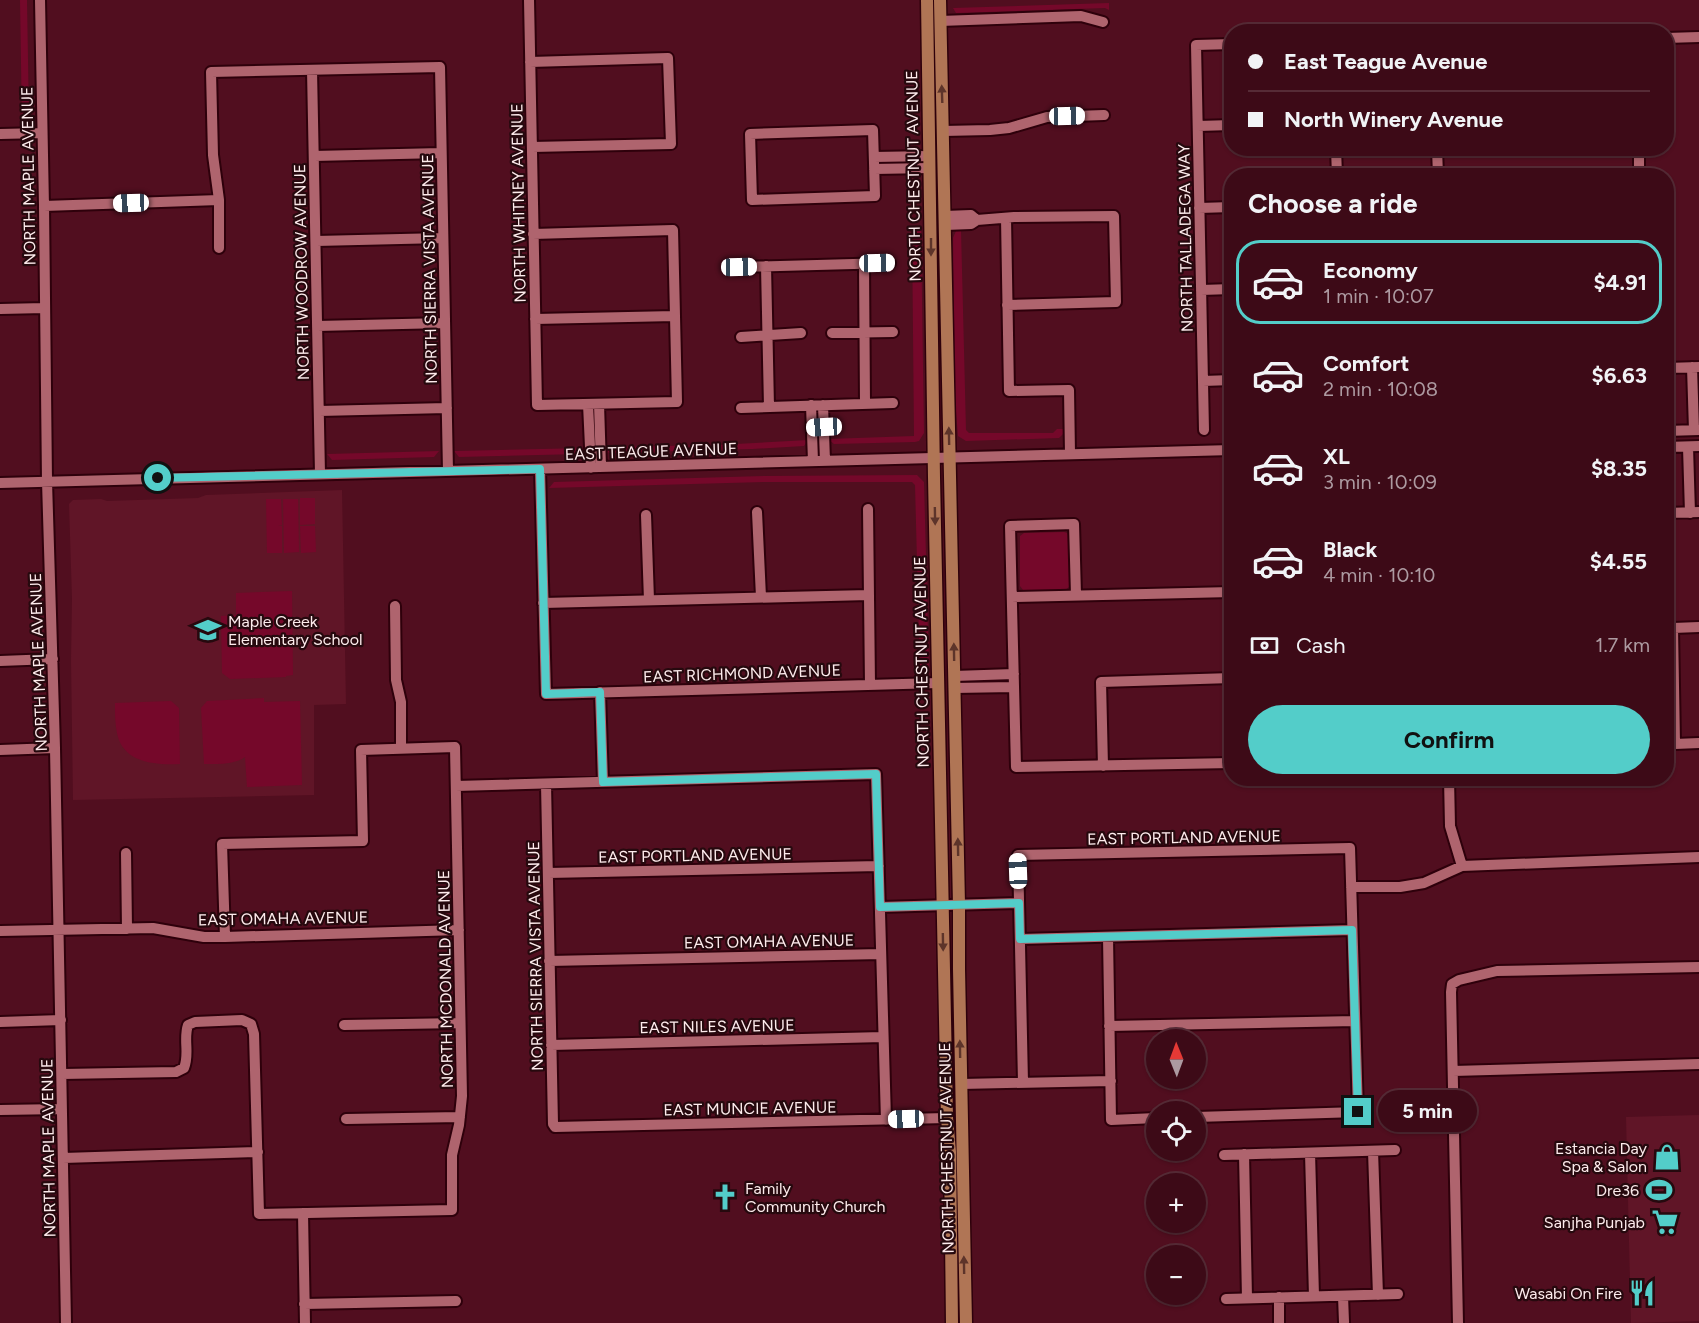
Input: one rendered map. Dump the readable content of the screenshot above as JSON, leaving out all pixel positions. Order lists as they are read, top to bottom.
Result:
{
  "streets": {
    "main road": ["NORTH CHESTNUT AVENUE"],
    "street": [
      "NORTH MAPLE AVENUE",
      "NORTH WHITNEY AVENUE",
      "NORTH TALLADEGA WAY",
      "NORTH SIERRA VISTA AVENUE",
      "NORTH WOODROW AVENUE",
      "EAST TEAGUE AVENUE",
      "EAST RICHMOND AVENUE",
      "EAST PORTLAND AVENUE",
      "EAST OMAHA AVENUE",
      "NORTH MCDONALD AVENUE",
      "EAST NILES AVENUE",
      "EAST MUNCIE AVENUE"
    ]
  },
  "crossings": [
    ["NORTH MAPLE AVENUE", "EAST TEAGUE AVENUE"],
    ["NORTH MAPLE AVENUE", "EAST OMAHA AVENUE"],
    ["NORTH CHESTNUT AVENUE", "EAST TEAGUE AVENUE"],
    ["NORTH CHESTNUT AVENUE", "EAST RICHMOND AVENUE"],
    ["NORTH CHESTNUT AVENUE", "EAST MUNCIE AVENUE"],
    ["NORTH SIERRA VISTA AVENUE", "NORTH WOODROW AVENUE"],
    ["NORTH SIERRA VISTA AVENUE", "EAST TEAGUE AVENUE"],
    ["NORTH SIERRA VISTA AVENUE", "EAST PORTLAND AVENUE"],
    ["NORTH SIERRA VISTA AVENUE", "EAST OMAHA AVENUE"],
    ["NORTH SIERRA VISTA AVENUE", "EAST NILES AVENUE"],
    ["NORTH SIERRA VISTA AVENUE", "EAST MUNCIE AVENUE"],
    ["NORTH WOODROW AVENUE", "EAST TEAGUE AVENUE"],
    ["EAST OMAHA AVENUE", "NORTH MCDONALD AVENUE"]
  ],
  "places": {
    "school or university": ["Maple Creek Elementary School"],
    "shop": ["Estancia Day Spa & Salon"],
    "sports": ["Dre36"],
    "church": ["Family Community Church"],
    "supermarket": ["Sanjha Punjab"],
    "restaurant": ["Wasabi On Fire"]
  },
  "north": "top",
  "page": {
    "banner": ["East Teague Avenue", "North Winery Avenue"],
    "heading": "Choose a ride",
    "list": [
      {
        "name": "Economy",
        "note": "1 min · 10:07",
        "value": "$4.91"
      },
      {
        "name": "Comfort",
        "note": "2 min · 10:08",
        "value": "$6.63"
      },
      {
        "name": "XL",
        "note": "3 min · 10:09",
        "value": "$8.35"
      },
      {
        "name": "Black",
        "note": "4 min · 10:10",
        "value": "$4.55"
      }
    ],
    "pay": ["Cash", "1.7 km"],
    "buttons": "Confirm",
    "map_buttons": ["+", "−"],
    "bubble": "5 min"
  }
}
